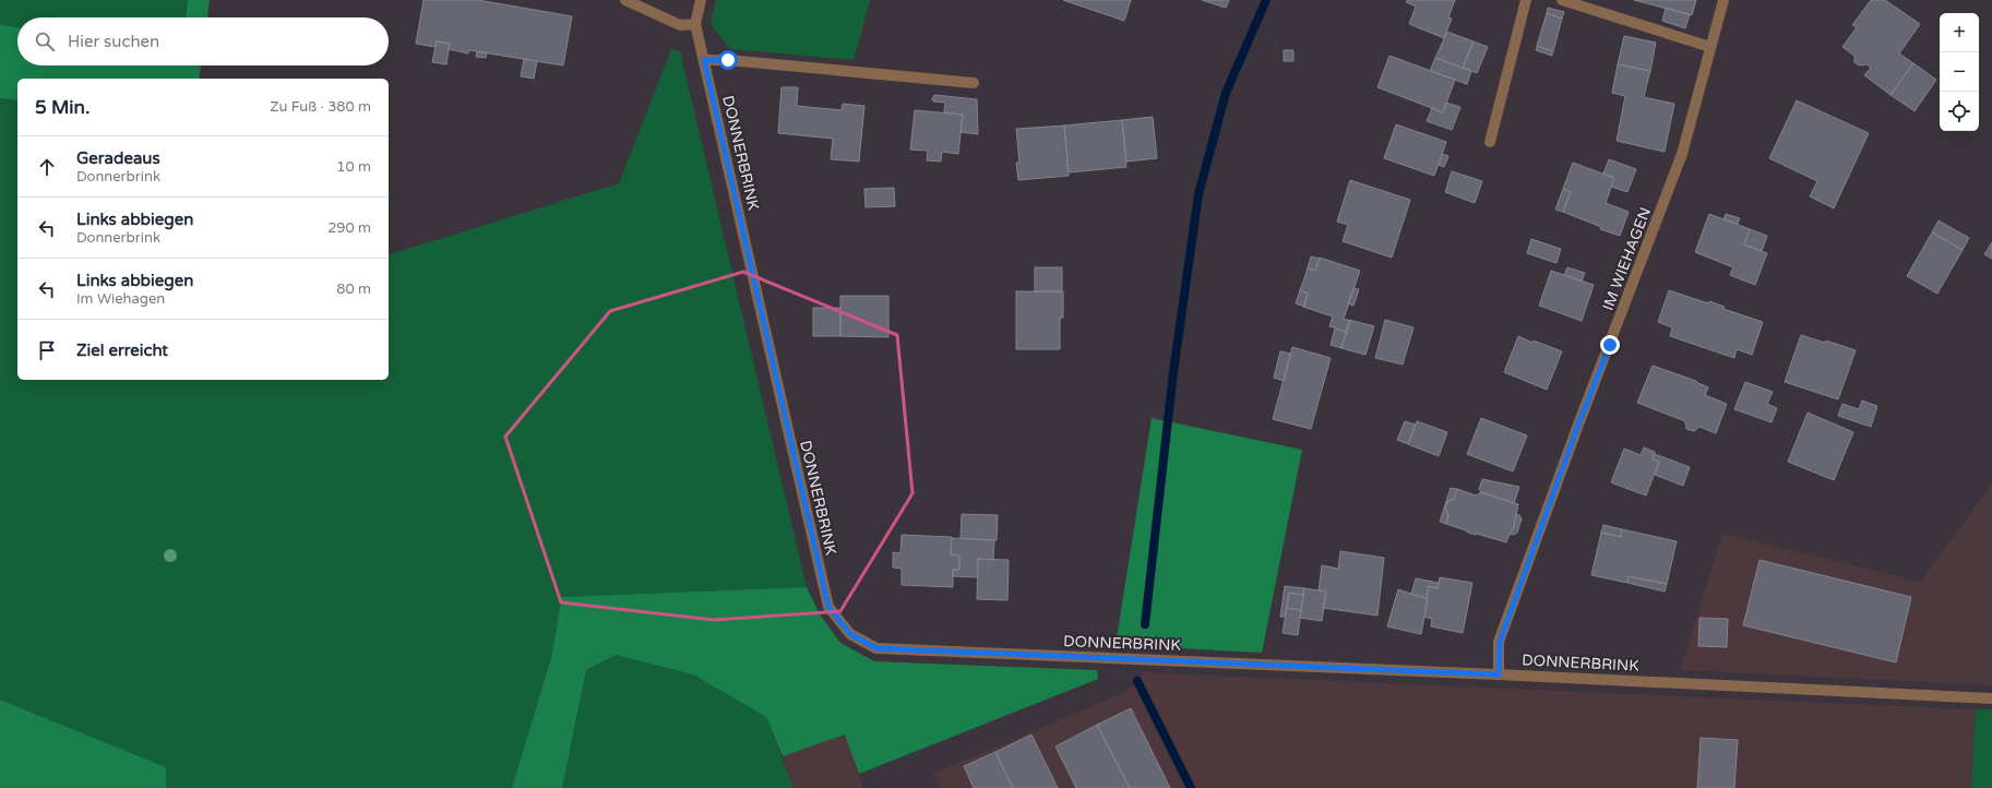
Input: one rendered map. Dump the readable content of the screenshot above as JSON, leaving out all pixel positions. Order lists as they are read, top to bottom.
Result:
{
  "streets": {
    "street": ["DONNERBRINK", "IM WIEHAGEN"]
  },
  "crossings": [
    ["DONNERBRINK", "IM WIEHAGEN"]
  ],
  "page": {
    "map_buttons": ["+", "−"],
    "search": "Hier suchen",
    "heading": ["5 Min.", "Zu Fuß · 380 m"],
    "list": [
      ["Geradeaus", "Donnerbrink", "10 m"],
      ["Links abbiegen", "Donnerbrink", "290 m"],
      ["Links abbiegen", "Im Wiehagen", "80 m"],
      "Ziel erreicht"
    ]
  }
}
